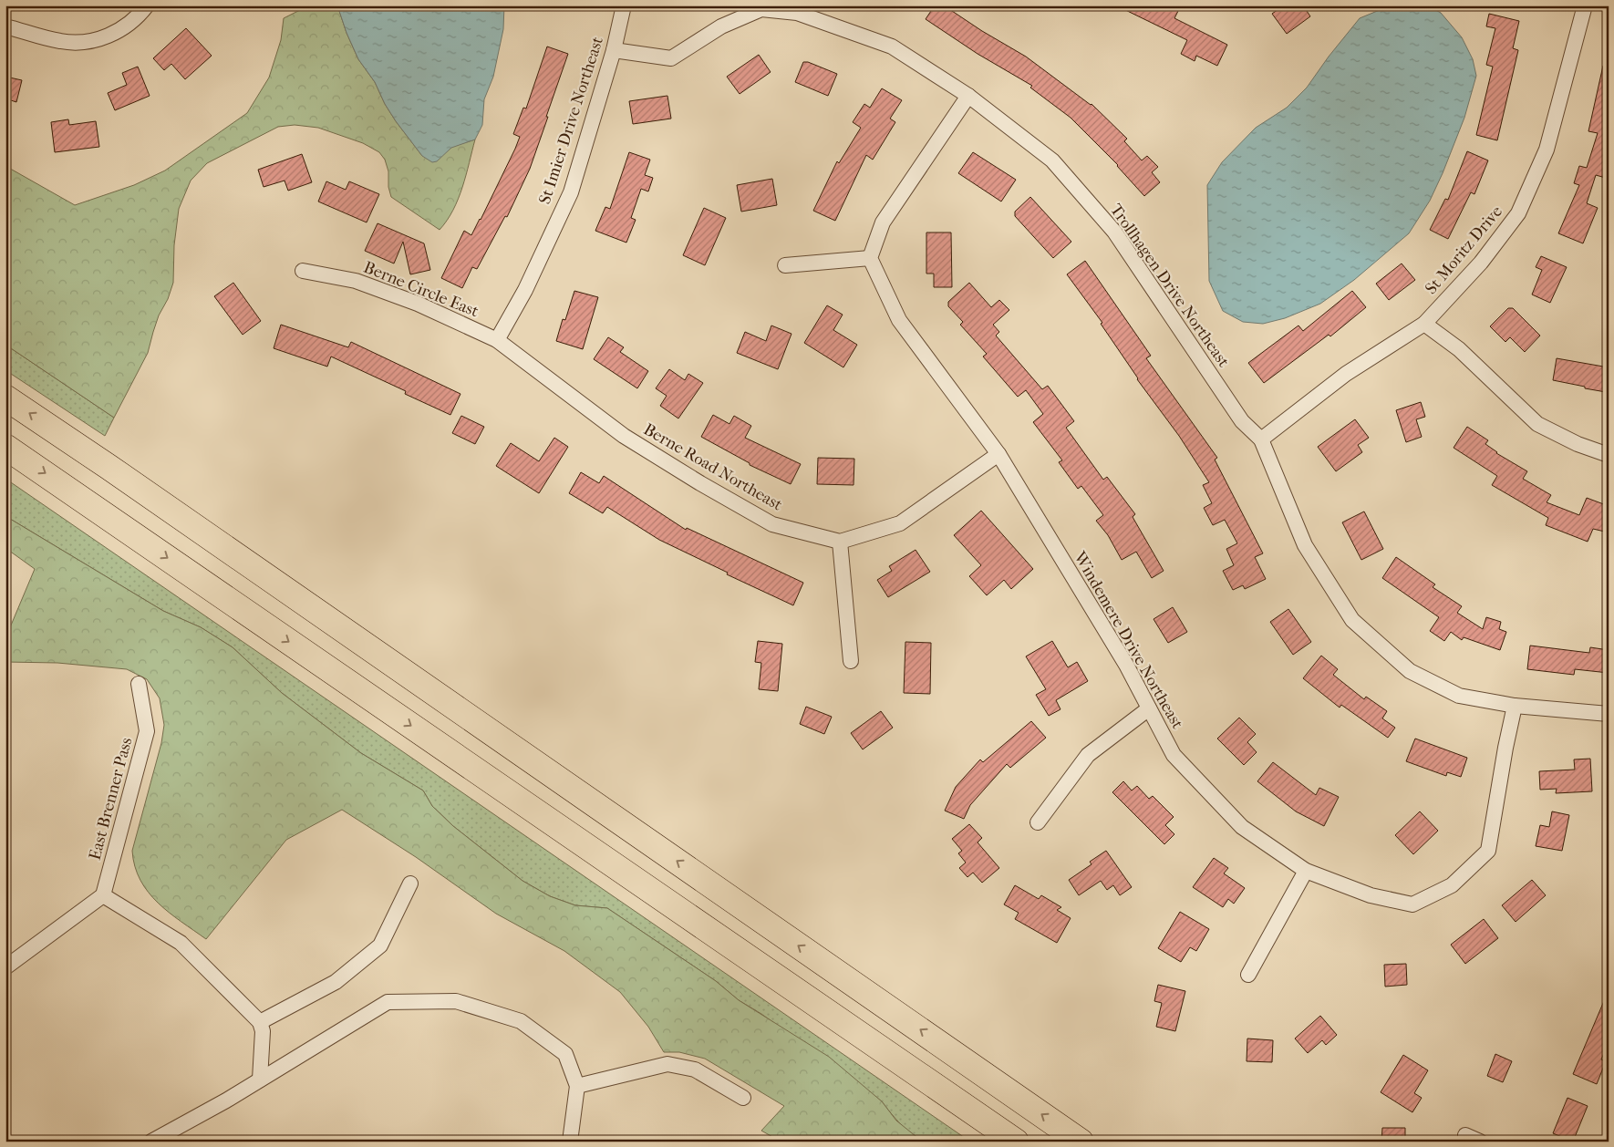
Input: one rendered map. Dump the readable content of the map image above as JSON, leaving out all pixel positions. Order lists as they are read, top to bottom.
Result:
{
  "streets": {
    "street": [
      "St Imier Drive Northeast",
      "St Moritz Drive",
      "Trollhagen Drive Northeast",
      "Berne Circle East",
      "Berne Road Northeast",
      "Windemere Drive Northeast",
      "East Brenner Pass"
    ]
  },
  "crossings": [
    ["St Imier Drive Northeast", "Trollhagen Drive Northeast"],
    ["St Imier Drive Northeast", "Berne Circle East"],
    ["St Imier Drive Northeast", "Berne Road Northeast"],
    ["St Moritz Drive", "Trollhagen Drive Northeast"],
    ["Trollhagen Drive Northeast", "Windemere Drive Northeast"],
    ["Berne Circle East", "Berne Road Northeast"]
  ]
}
